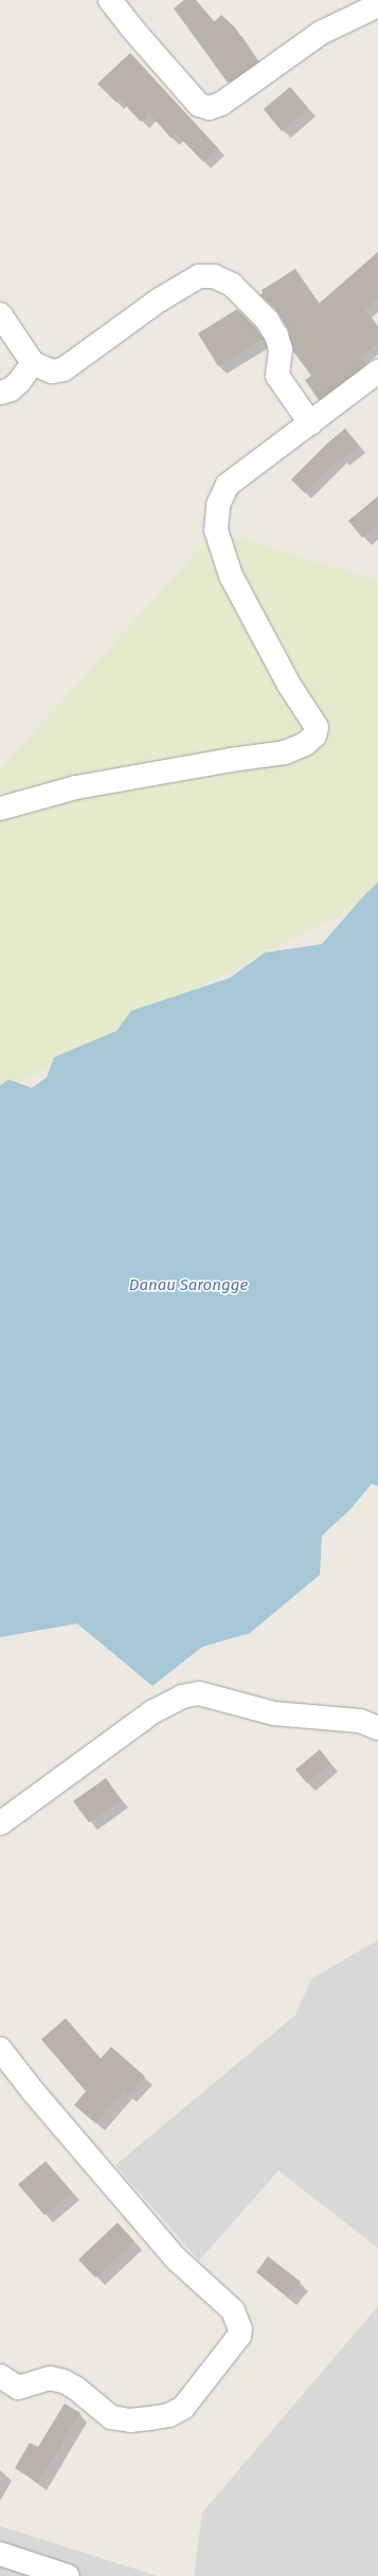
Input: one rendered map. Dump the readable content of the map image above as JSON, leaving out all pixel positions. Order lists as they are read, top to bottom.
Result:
{
  "water": ["Danau Sarongge"]
}
